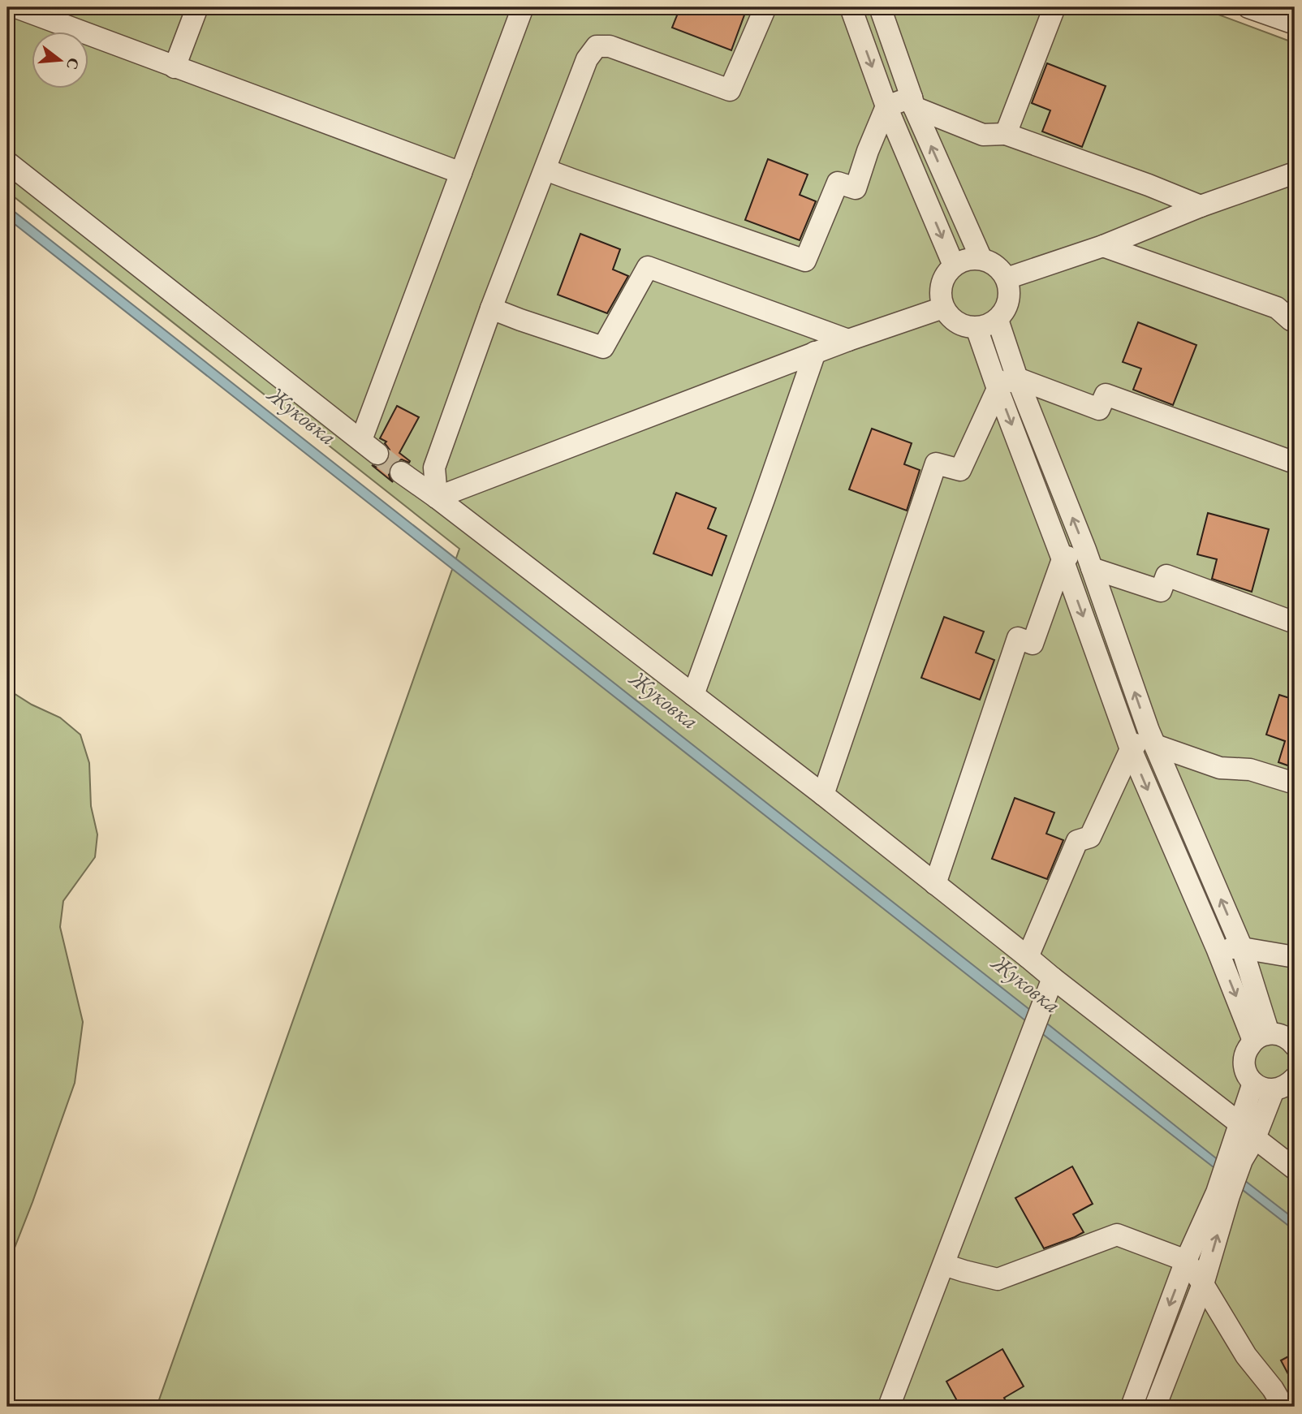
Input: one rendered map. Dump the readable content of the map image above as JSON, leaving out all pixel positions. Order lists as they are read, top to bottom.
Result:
{
  "water": ["Жуковка"],
  "north": "right"
}
